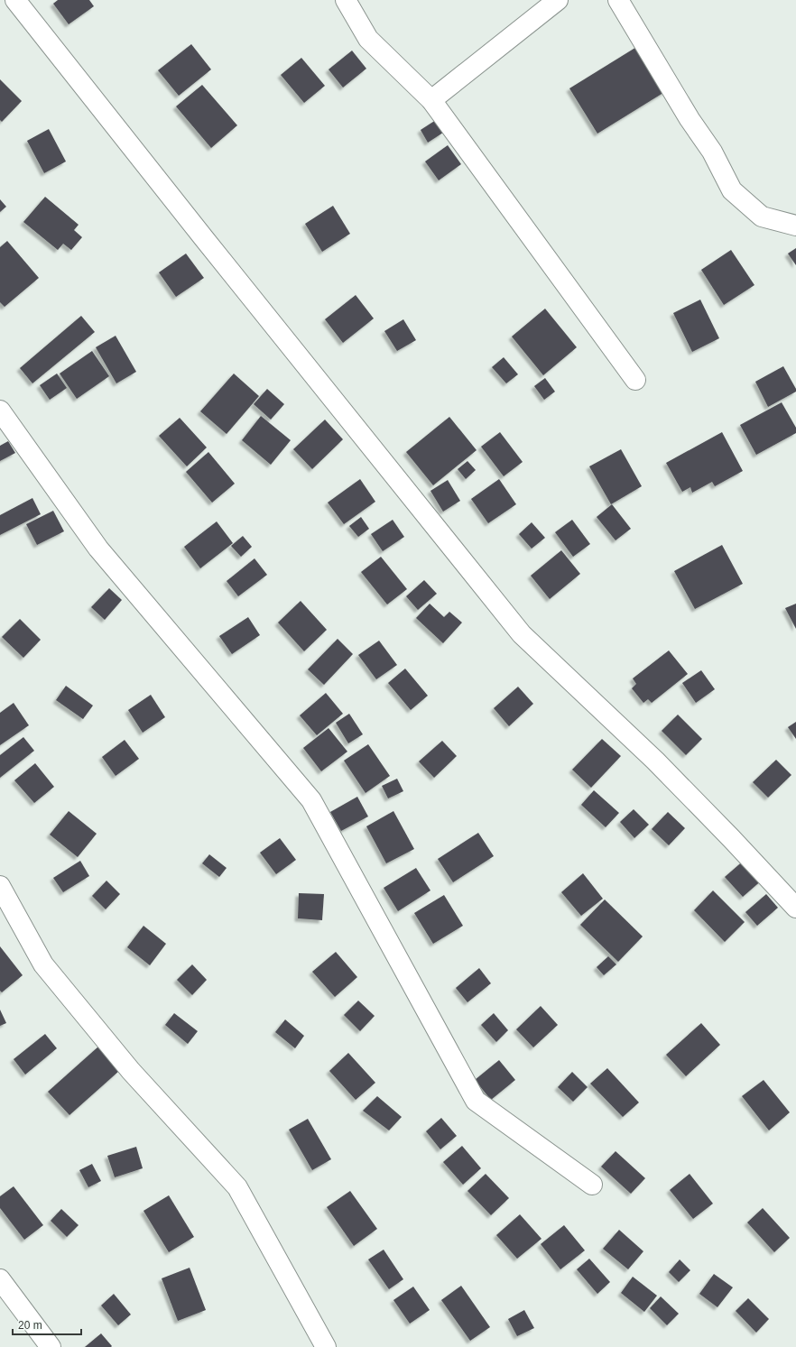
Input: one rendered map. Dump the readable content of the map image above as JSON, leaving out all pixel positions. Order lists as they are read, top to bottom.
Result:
{
  "scale_bar": "20 m"
}
